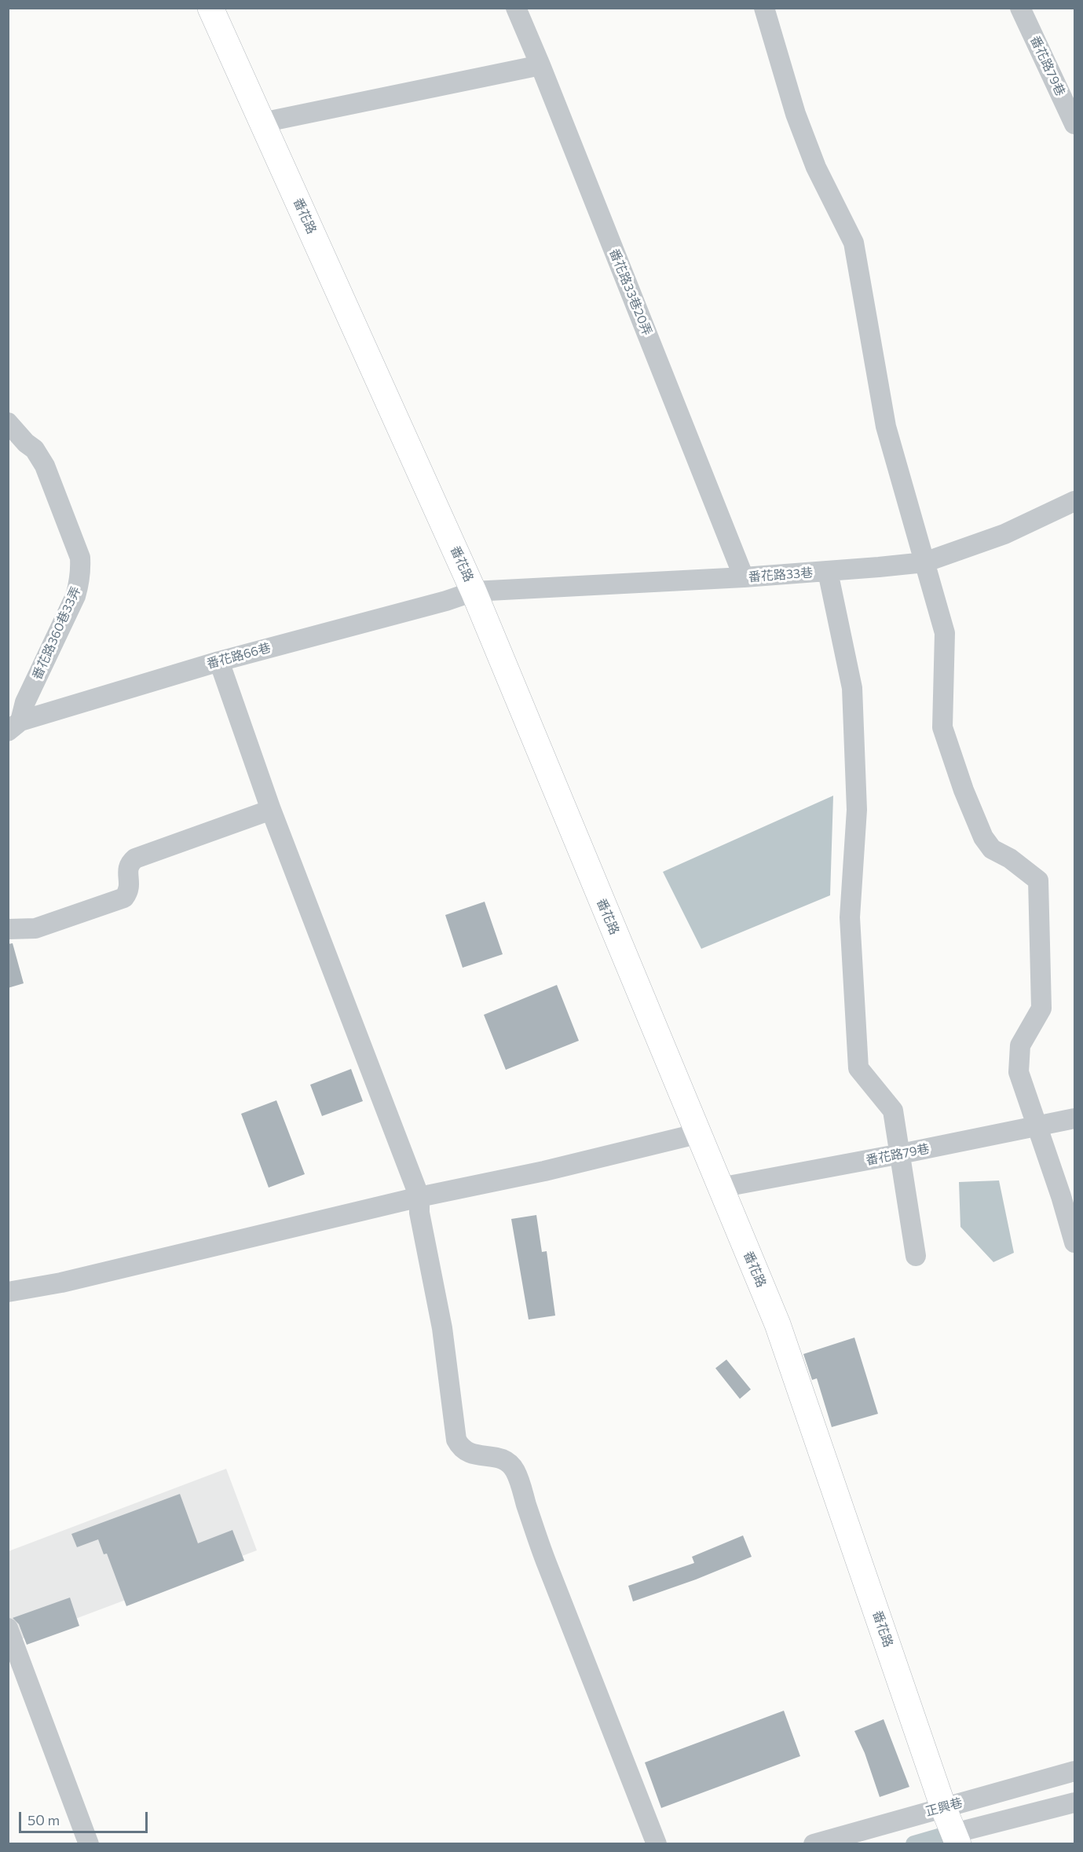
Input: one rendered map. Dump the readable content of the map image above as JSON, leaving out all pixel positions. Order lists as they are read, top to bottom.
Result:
{
  "streets": {
    "main road": ["番花路"],
    "street": [
      "番花路79巷",
      "番花路33巷20弄",
      "番花路33巷",
      "番花路360巷33弄",
      "番花路66巷",
      "正興巷"
    ]
  },
  "crossings": [
    ["番花路79巷", "番花路"],
    ["番花路", "番花路33巷"],
    ["番花路", "番花路66巷"],
    ["番花路", "正興巷"],
    ["番花路33巷20弄", "番花路33巷"],
    ["番花路33巷", "番花路66巷"],
    ["番花路360巷33弄", "番花路66巷"]
  ],
  "scale_bar": "50 m"
}
